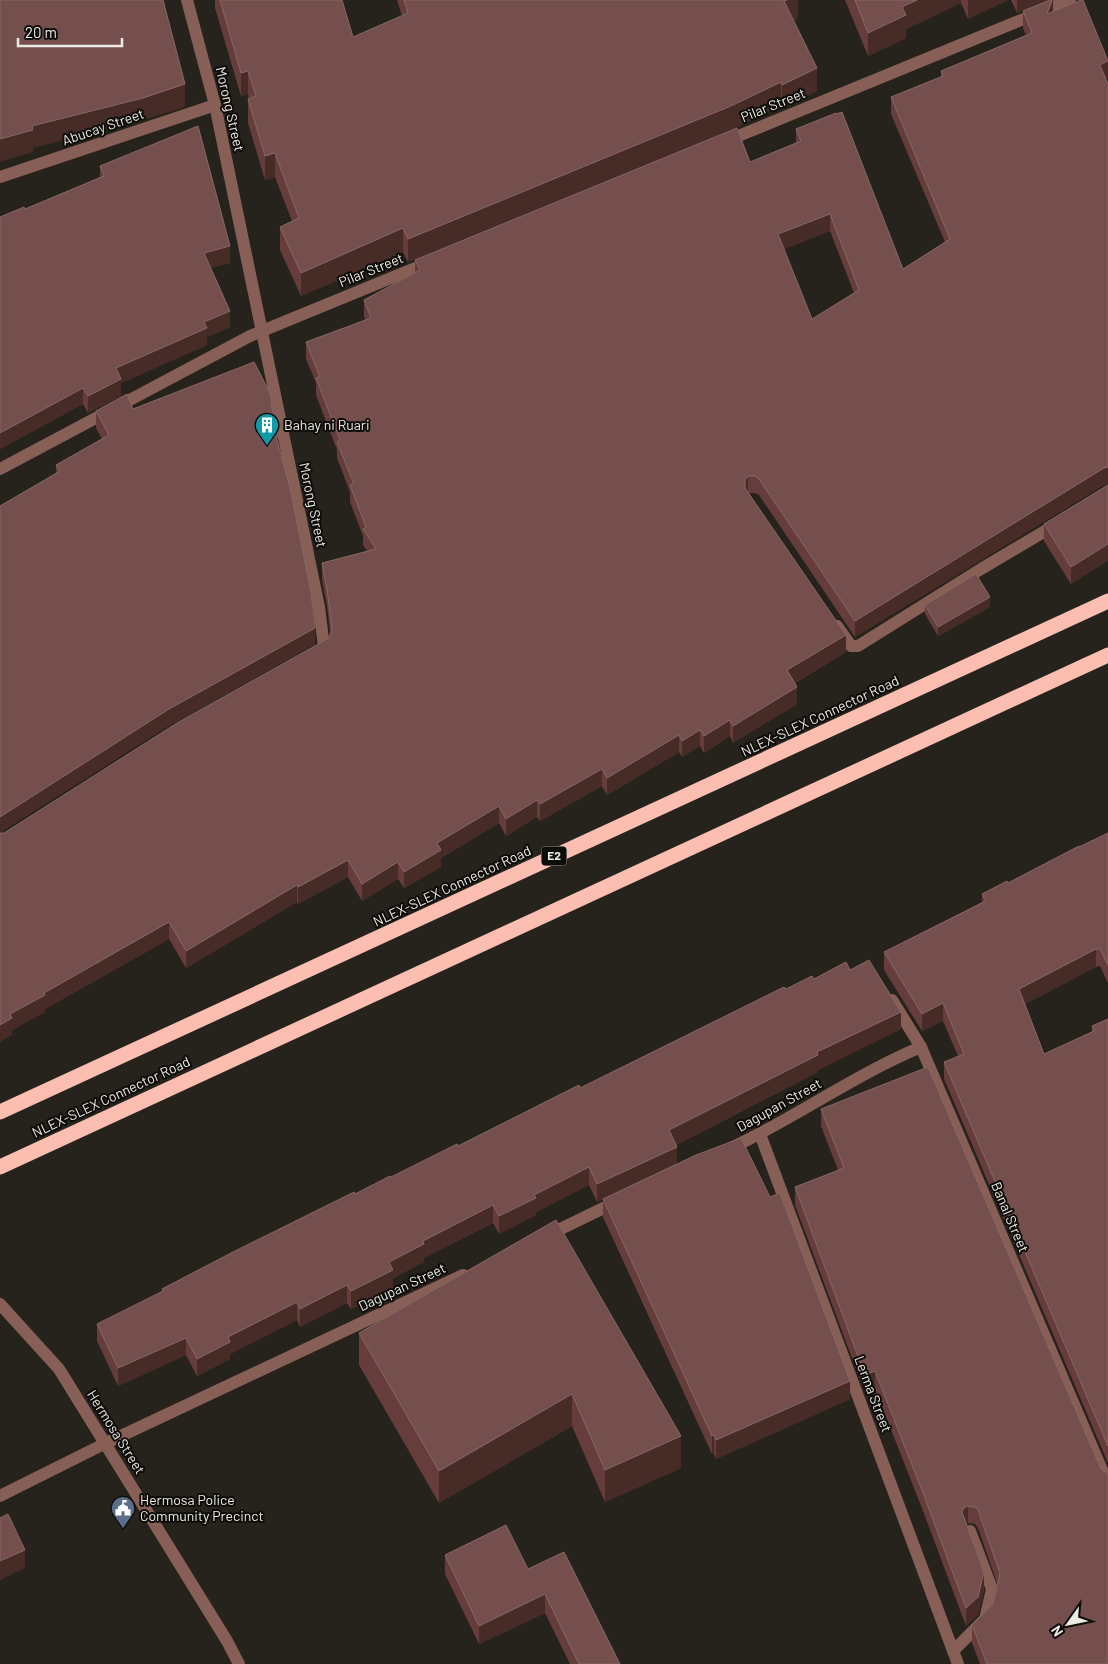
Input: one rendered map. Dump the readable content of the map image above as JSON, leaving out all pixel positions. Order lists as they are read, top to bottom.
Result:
{
  "streets": {
    "highway": ["NLEX-SLEX Connector Road", "E2"],
    "street": [
      "Pilar Street",
      "Morong Street",
      "Abucay Street",
      "Dagupan Street",
      "Banal Street",
      "Lerma Street",
      "Hermosa Street"
    ]
  },
  "crossings": [
    ["Pilar Street", "Morong Street"],
    ["Morong Street", "Abucay Street"],
    ["Dagupan Street", "Banal Street"],
    ["Dagupan Street", "Lerma Street"],
    ["Dagupan Street", "Hermosa Street"]
  ],
  "places": {
    "building": ["Bahay ni Ruari"],
    "public building": ["Hermosa Police Community Precinct"]
  },
  "scale_bar": "20 m",
  "north": "bottom left"
}
